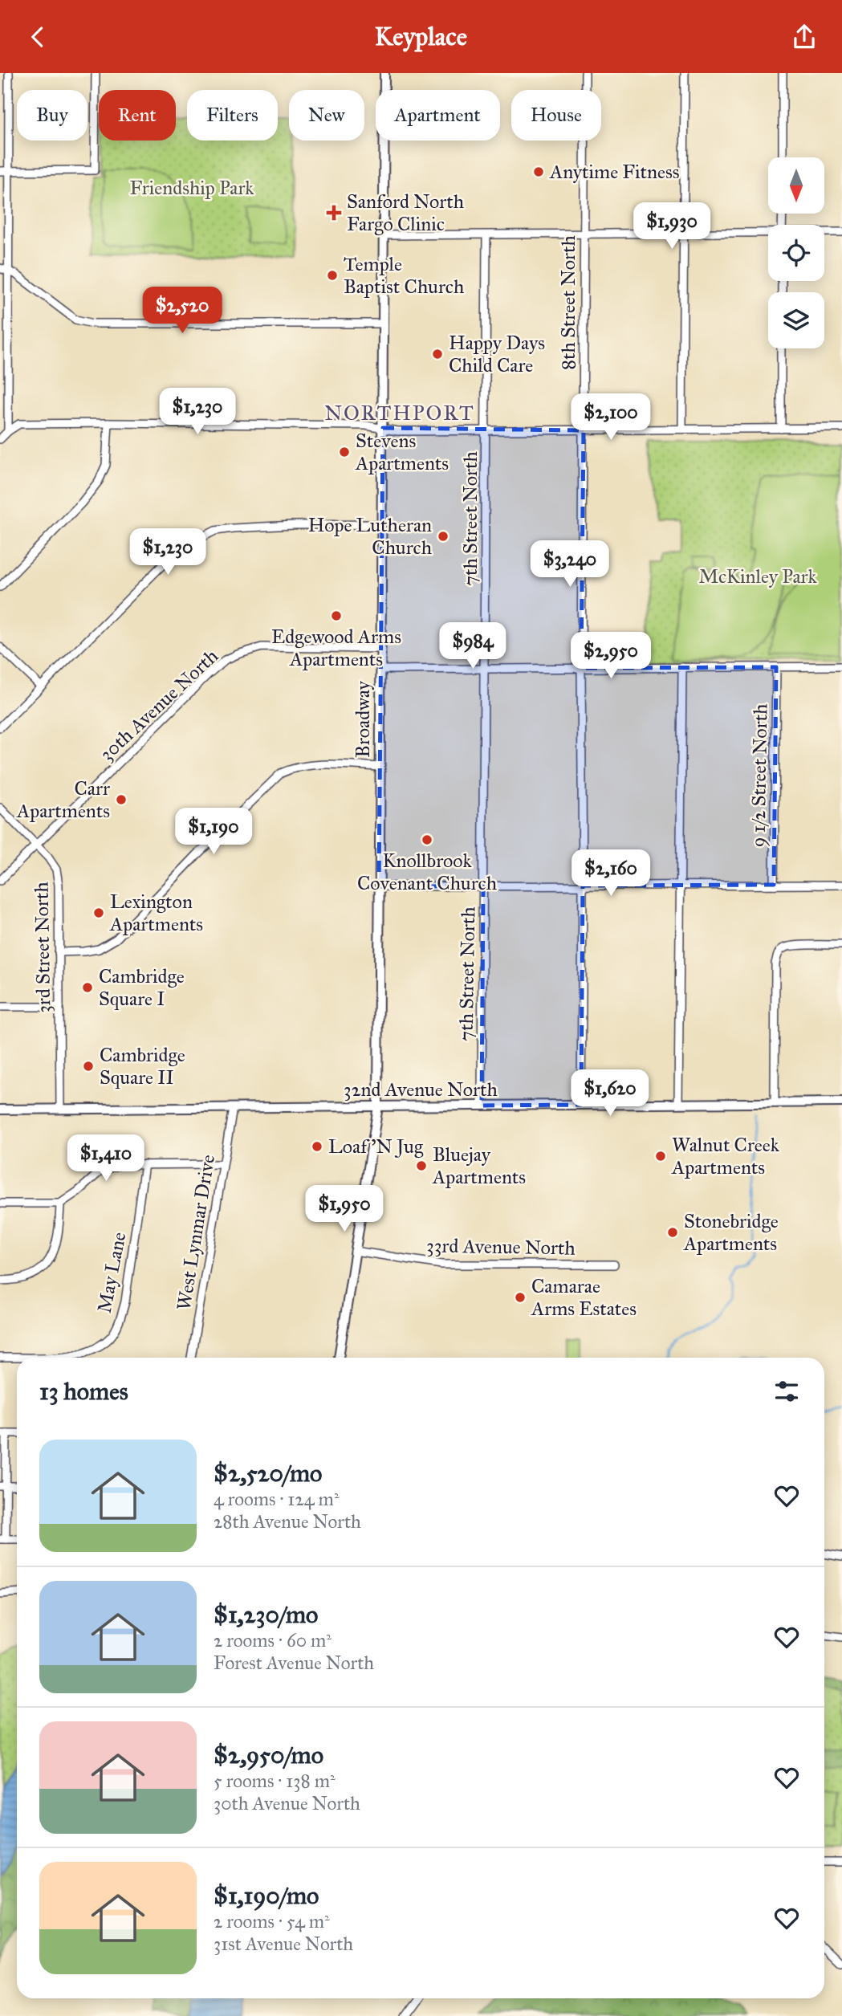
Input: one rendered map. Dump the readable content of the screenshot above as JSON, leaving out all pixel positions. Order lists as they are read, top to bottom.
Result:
{
  "streets": {
    "street": [
      "8th Street North",
      "7th Street North",
      "30th Avenue North",
      "Broadway",
      "9 1/2 Street North",
      "3rd Street North",
      "32nd Avenue North",
      "West Lynmar Drive",
      "33rd Avenue North",
      "May Lane"
    ]
  },
  "crossings": [
    ["8th Street North", "32nd Avenue North"],
    ["7th Street North", "32nd Avenue North"],
    ["30th Avenue North", "Broadway"],
    ["30th Avenue North", "3rd Street North"],
    ["Broadway", "32nd Avenue North"],
    ["Broadway", "33rd Avenue North"],
    ["3rd Street North", "32nd Avenue North"],
    ["32nd Avenue North", "West Lynmar Drive"]
  ],
  "districts": ["NORTHPORT"],
  "parks": ["Friendship Park", "McKinley Park"],
  "places": {
    "other": [
      "Anytime Fitness",
      "Temple Baptist Church",
      "Happy Days Child Care",
      "Stevens Apartments",
      "Hope Lutheran Church",
      "Edgewood Arms Apartments",
      "Carr Apartments",
      "Knollbrook Covenant Church",
      "Lexington Apartments",
      "Cambridge Square I",
      "Cambridge Square II",
      "Loaf 'N Jug",
      "Walnut Creek Apartments",
      "Bluejay Apartments",
      "Stonebridge Apartments",
      "Camarae Arms Estates"
    ],
    "health": ["Sanford North Fargo Clinic"]
  },
  "north": "bottom",
  "page": {
    "header": "Keyplace",
    "chip": [
      "Buy",
      "Rent",
      "Filters",
      "New",
      "Apartment",
      "House"
    ],
    "price": [
      "$1,930",
      "$2,520",
      "$1,230",
      "$2,100",
      "$1,230",
      "$3,240",
      "$984",
      "$2,950",
      "$1,190",
      "$2,160",
      "$1,620",
      "$1,410",
      "$1,950"
    ],
    "heading": "13 homes",
    "list": [
      {
        "name": "$2,520/mo",
        "note": "4 rooms · 124 m² · 28th Avenue North"
      },
      {
        "name": "$1,230/mo",
        "note": "2 rooms · 60 m² · Forest Avenue North"
      },
      {
        "name": "$2,950/mo",
        "note": "5 rooms · 138 m² · 30th Avenue North"
      },
      {
        "name": "$1,190/mo",
        "note": "2 rooms · 54 m² · 31st Avenue North"
      }
    ]
  }
}
